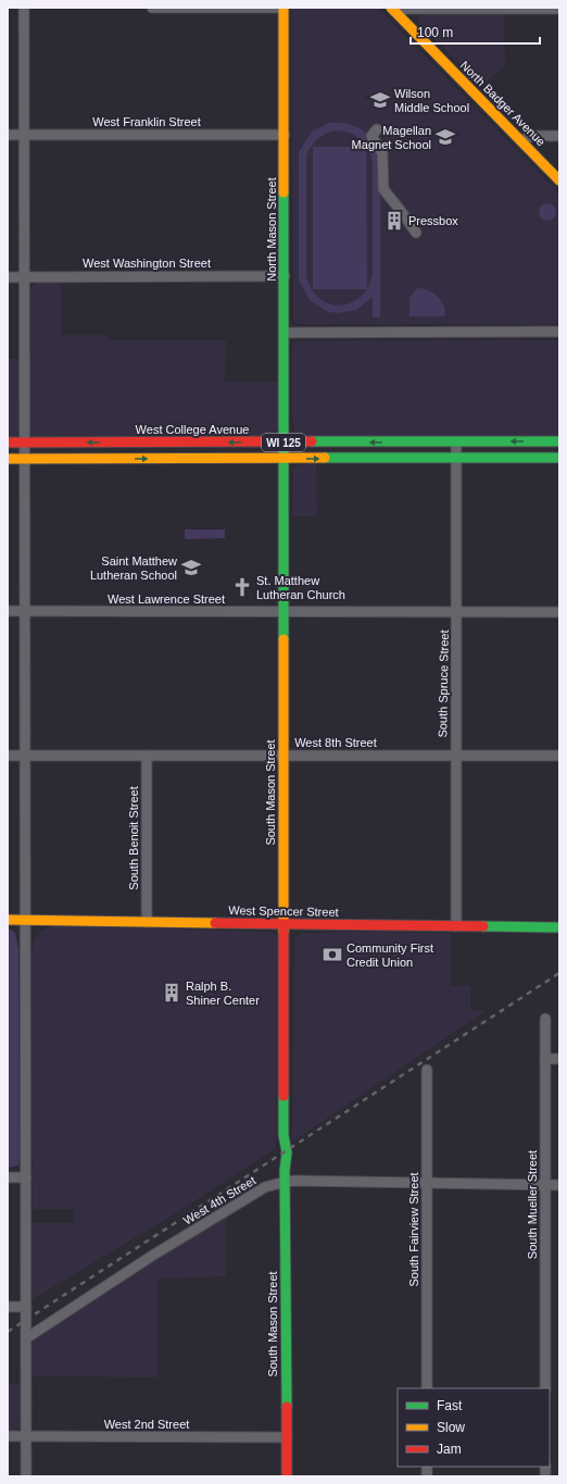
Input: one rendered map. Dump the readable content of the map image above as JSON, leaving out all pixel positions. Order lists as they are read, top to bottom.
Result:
{
  "streets": {
    "main road": [
      "North Badger Avenue",
      "North Mason Street",
      "West College Avenue",
      "WI 125",
      "South Mason Street",
      "West Spencer Street"
    ],
    "street": [
      "West Franklin Street",
      "West Washington Street",
      "West Lawrence Street",
      "South Spruce Street",
      "West 8th Street",
      "South Benoit Street",
      "West 4th Street",
      "South Mueller Street",
      "South Fairview Street",
      "West 2nd Street"
    ]
  },
  "crossings": [
    ["West Franklin Street", "North Mason Street"],
    ["North Mason Street", "West Washington Street"],
    ["North Mason Street", "West College Avenue"],
    ["North Mason Street", "South Mason Street"],
    ["West College Avenue", "South Spruce Street"],
    ["West College Avenue", "South Mason Street"],
    ["West Lawrence Street", "South Spruce Street"],
    ["West Lawrence Street", "South Mason Street"],
    ["South Spruce Street", "West 8th Street"],
    ["South Spruce Street", "West Spencer Street"],
    ["West 8th Street", "South Mason Street"],
    ["West 8th Street", "South Benoit Street"],
    ["South Mason Street", "West Spencer Street"],
    ["South Mason Street", "West 4th Street"],
    ["South Mason Street", "West 2nd Street"],
    ["South Benoit Street", "West Spencer Street"],
    ["West 4th Street", "South Mueller Street"],
    ["West 4th Street", "South Fairview Street"]
  ],
  "places": {
    "school or university": ["Wilson Middle School", "Magellan Magnet School", "Saint Matthew Lutheran School"],
    "building": ["Pressbox", "Ralph B. Shiner Center"],
    "church": ["St. Matthew Lutheran Church"],
    "bank": ["Community First Credit Union"]
  },
  "legend": ["Fast", "Slow", "Jam"],
  "scale_bar": "100 m"
}
